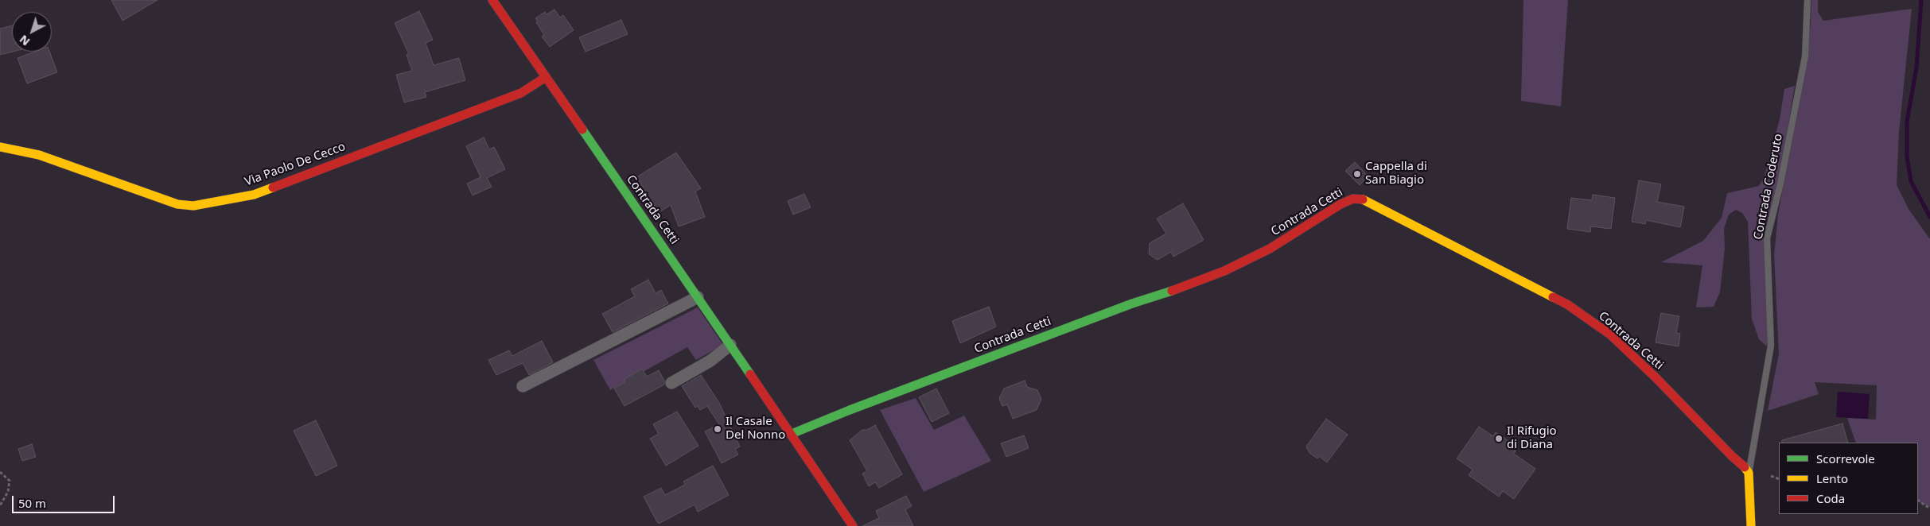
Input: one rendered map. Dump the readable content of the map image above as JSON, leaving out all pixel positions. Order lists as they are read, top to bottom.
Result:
{
  "streets": {
    "street": ["Via Paolo De Cecco", "Contrada Cetti"],
    "lane": ["Contrada Coderuto"]
  },
  "crossings": [
    ["Via Paolo De Cecco", "Contrada Cetti"],
    ["Contrada Coderuto", "Contrada Cetti"]
  ],
  "places": ["Cappella di San Biagio", "Il Casale Del Nonno", "Il Rifugio di Diana"],
  "legend": ["Scorrevole", "Lento", "Coda"],
  "scale_bar": "50 m",
  "north": "bottom left"
}
